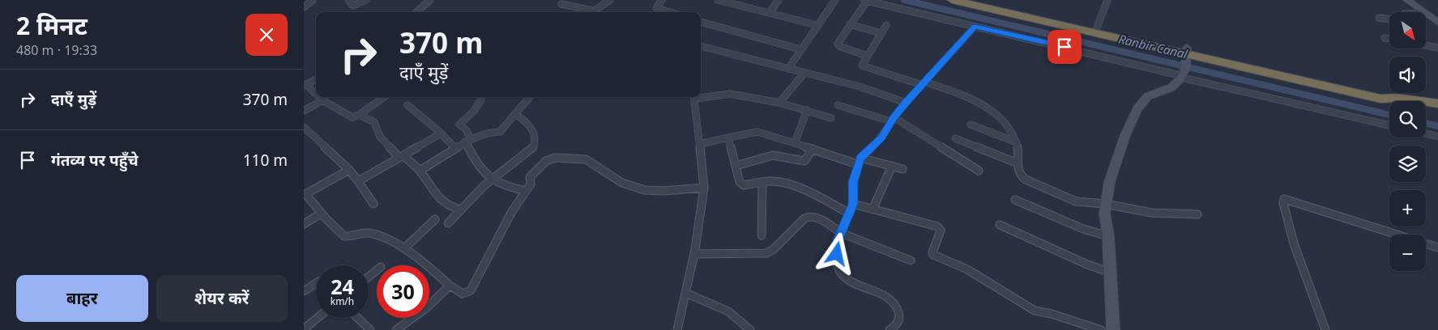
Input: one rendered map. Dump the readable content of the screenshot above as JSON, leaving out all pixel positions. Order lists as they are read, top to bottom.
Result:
{
  "water": ["Ranbir Canal"],
  "north": "bottom right",
  "page": {
    "heading": ["2 मिनट", "480 m · 19:33"],
    "map_buttons": ["+", "−"],
    "turn": ["370 m", "दाएँ मुड़ें"],
    "list": [
      {
        "name": "दाएँ मुड़ें",
        "value": "370 m"
      },
      {
        "name": "गंतव्य पर पहुँचे",
        "value": "110 m"
      }
    ],
    "speed": "24 km/h",
    "limit": "30",
    "buttons": ["बाहर", "शेयर करें"]
  }
}
